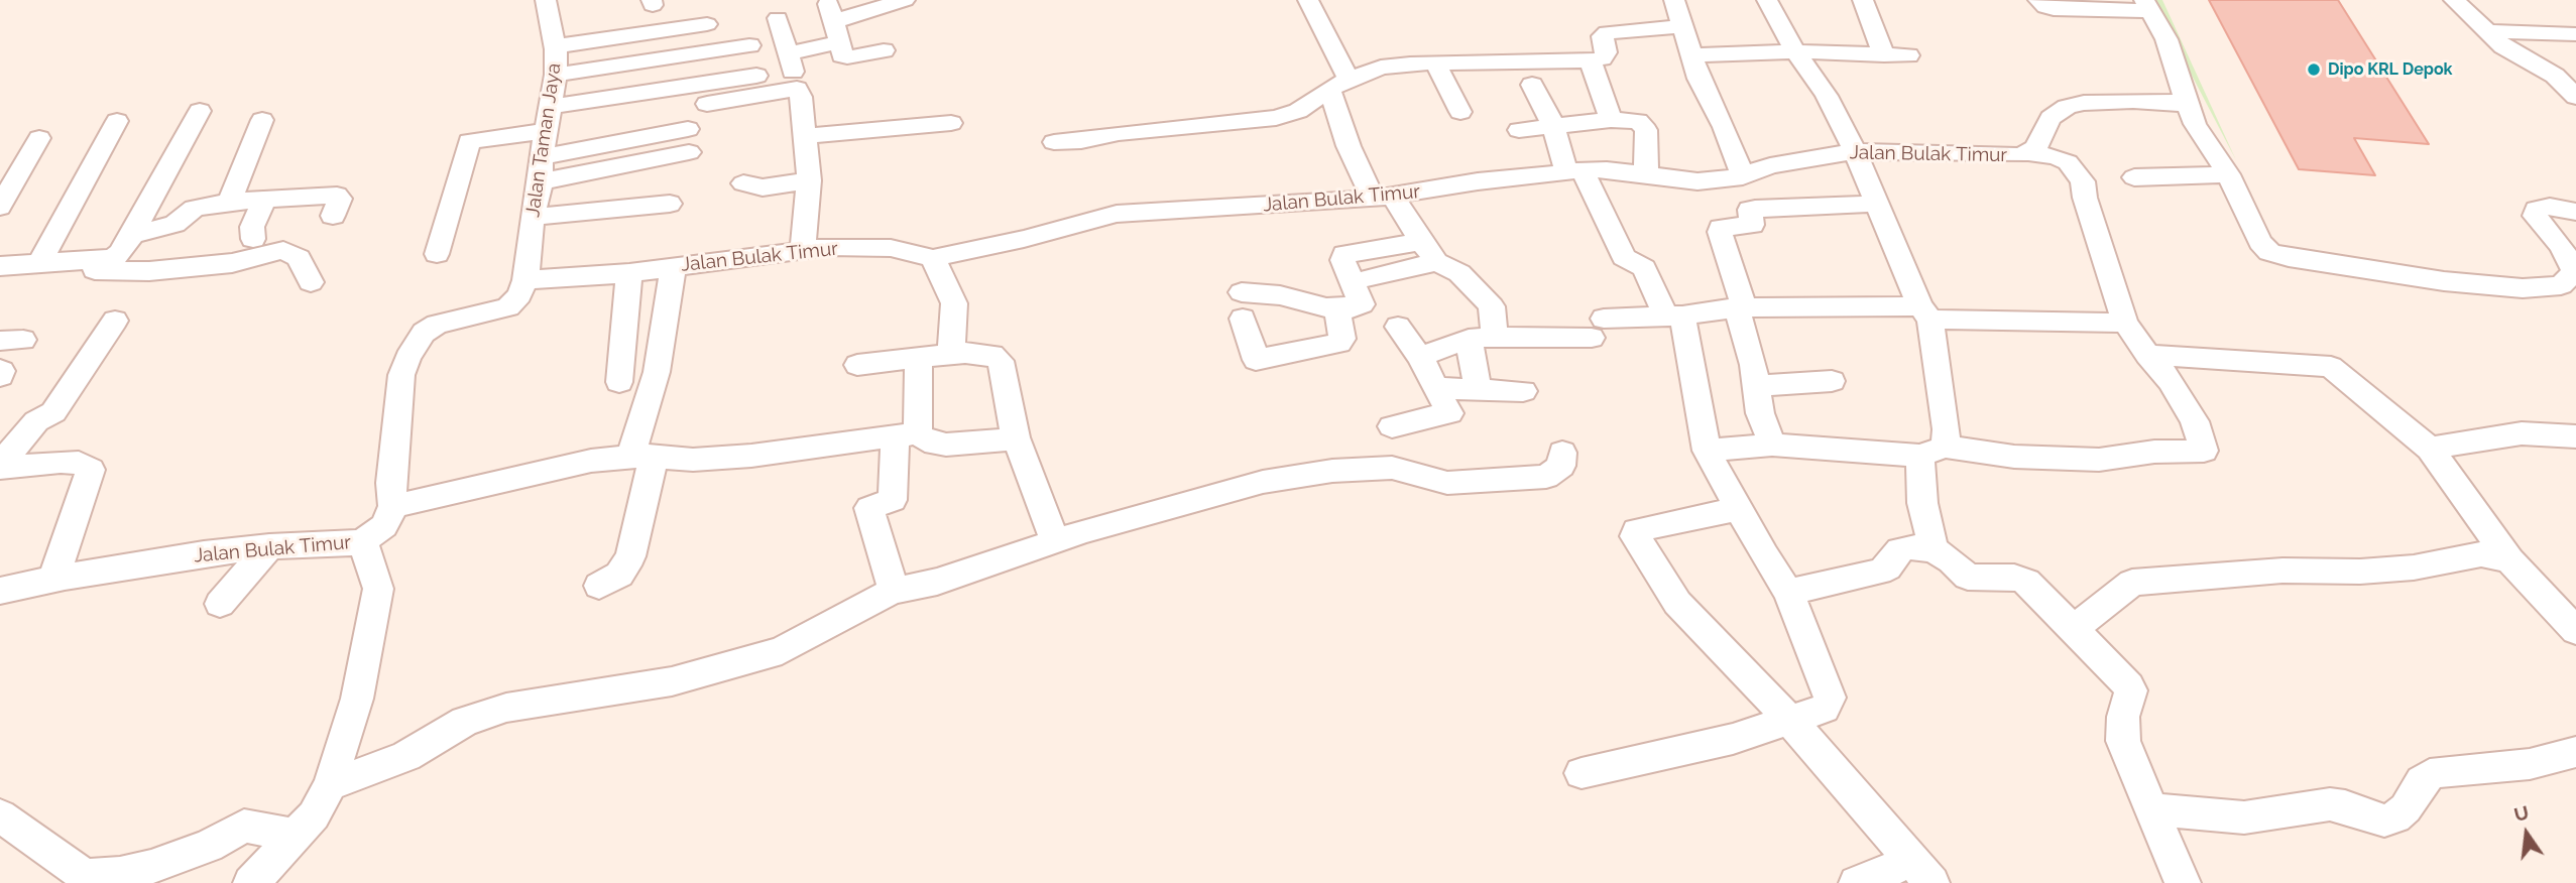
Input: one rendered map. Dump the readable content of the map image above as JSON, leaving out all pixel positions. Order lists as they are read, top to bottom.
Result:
{
  "streets": {
    "street": ["Jalan Taman Jaya", "Jalan Bulak Timur"]
  },
  "crossings": [
    ["Jalan Taman Jaya", "Jalan Bulak Timur"]
  ],
  "places": ["Dipo KRL Depok"],
  "north": "top"
}
